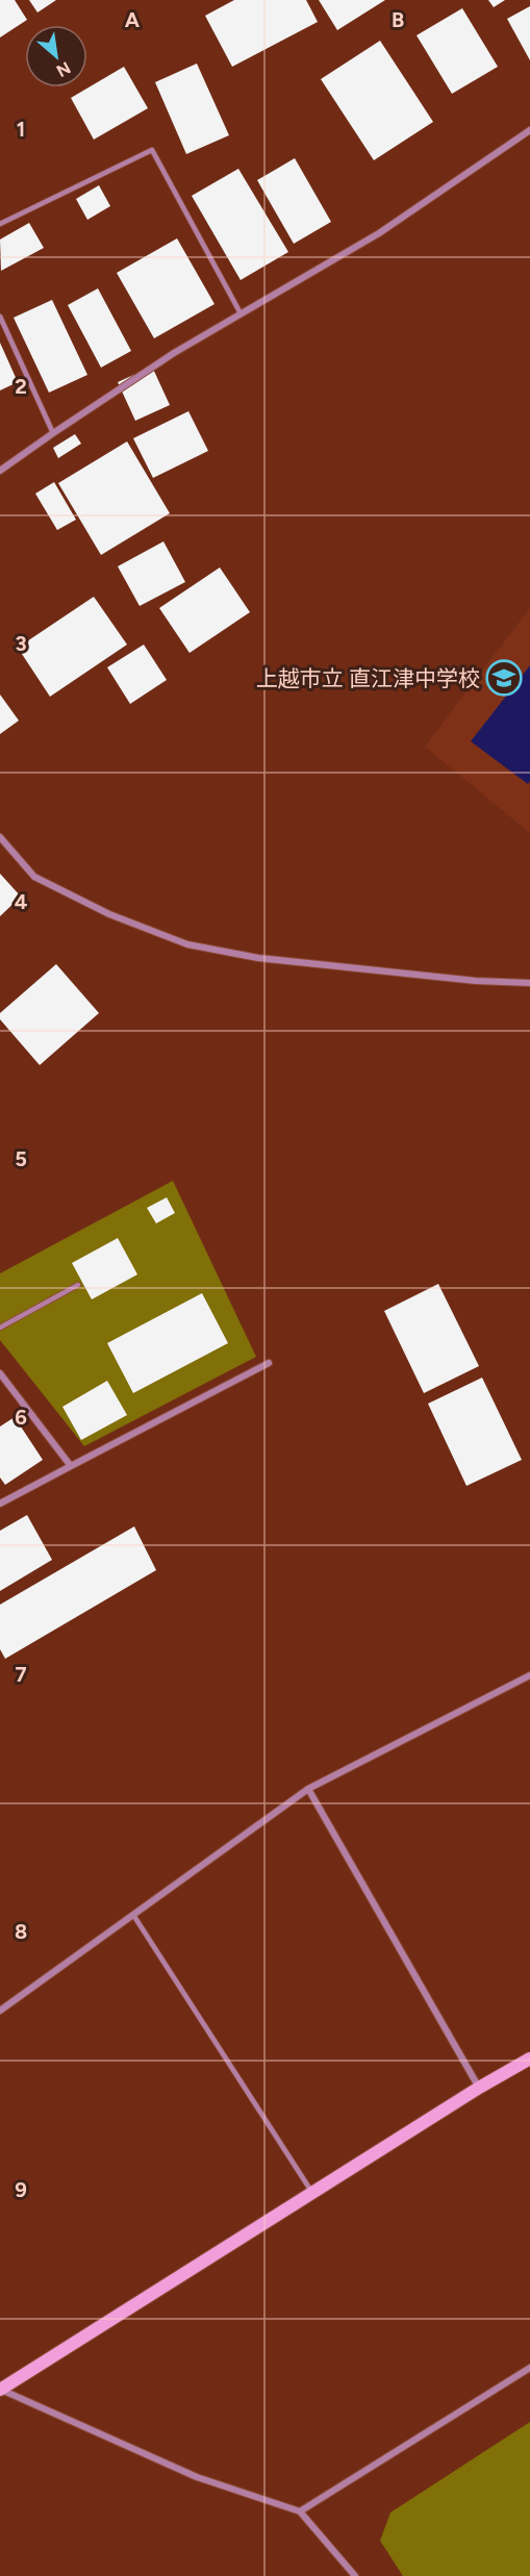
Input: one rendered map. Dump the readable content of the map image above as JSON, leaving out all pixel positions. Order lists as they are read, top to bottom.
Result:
{
  "places": {
    "school or university": ["上越市立 直江津中学校"]
  },
  "north": "bottom right",
  "grid": {
    "columns": ["A", "B"],
    "rows": [
      "1",
      "2",
      "3",
      "4",
      "5",
      "6",
      "7",
      "8",
      "9"
    ]
  }
}
